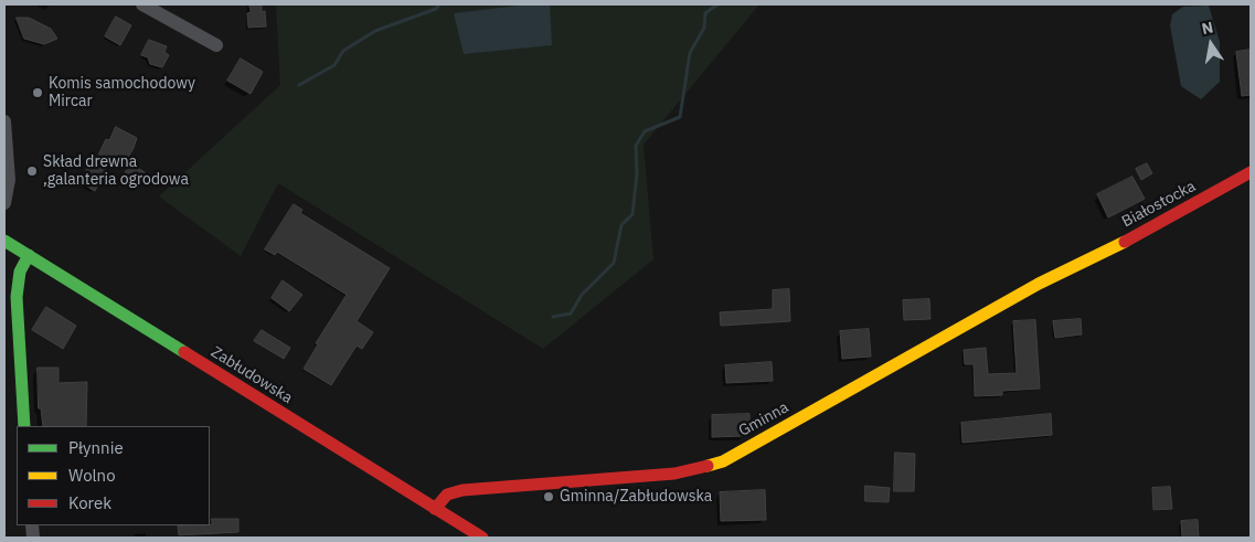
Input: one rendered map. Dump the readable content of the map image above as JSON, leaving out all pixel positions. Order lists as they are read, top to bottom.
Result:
{
  "streets": {
    "main road": ["Białostocka", "Zabłudowska", "Gminna"]
  },
  "crossings": [
    ["Białostocka", "Gminna"],
    ["Zabłudowska", "Gminna"]
  ],
  "places": ["Komis samochodowy Mircar", "Skład drewna ,galanteria ogrodowa", "Gminna/Zabłudowska"],
  "legend": ["Płynnie", "Wolno", "Korek"],
  "north": "top"
}
